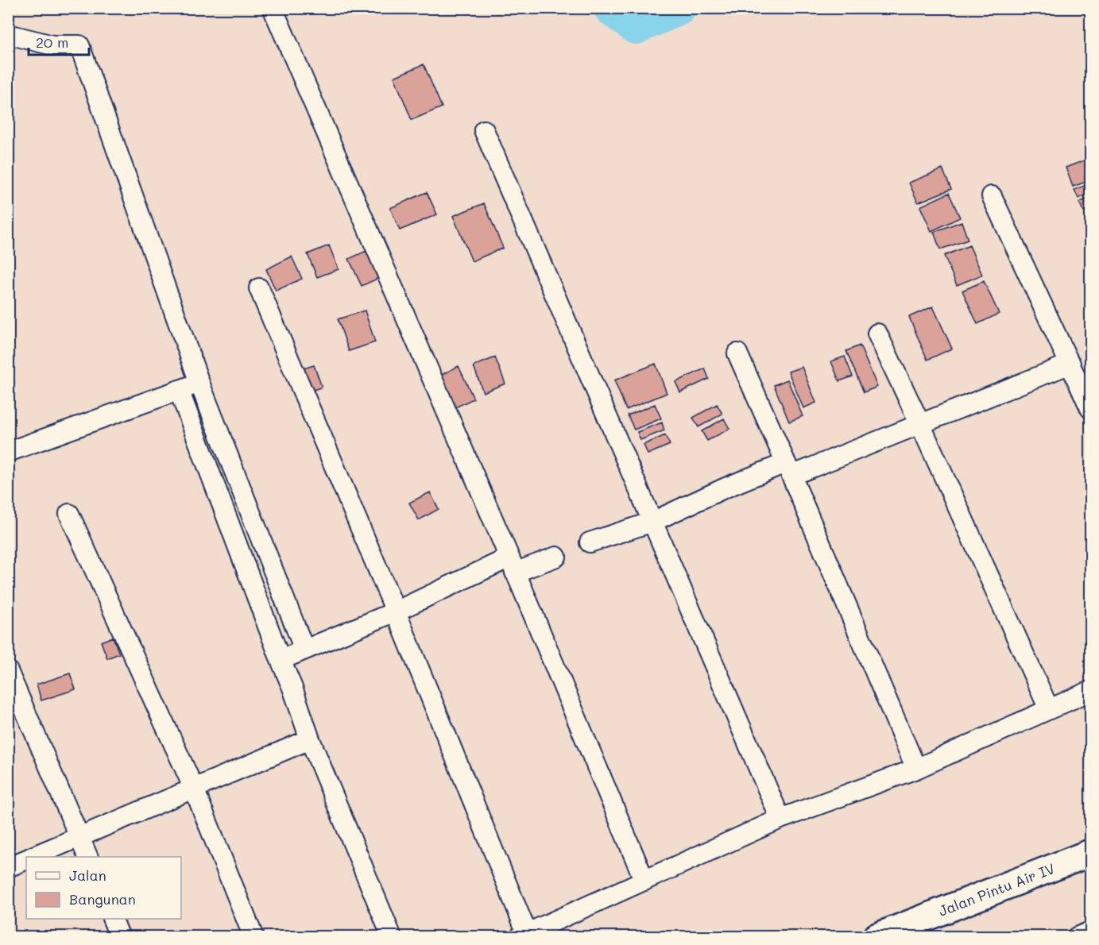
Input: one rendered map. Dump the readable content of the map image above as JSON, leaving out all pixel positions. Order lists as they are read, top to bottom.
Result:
{
  "streets": {
    "main road": ["Jalan Pintu Air IV"]
  },
  "legend": ["Jalan", "Bangunan"],
  "scale_bar": "20 m"
}
